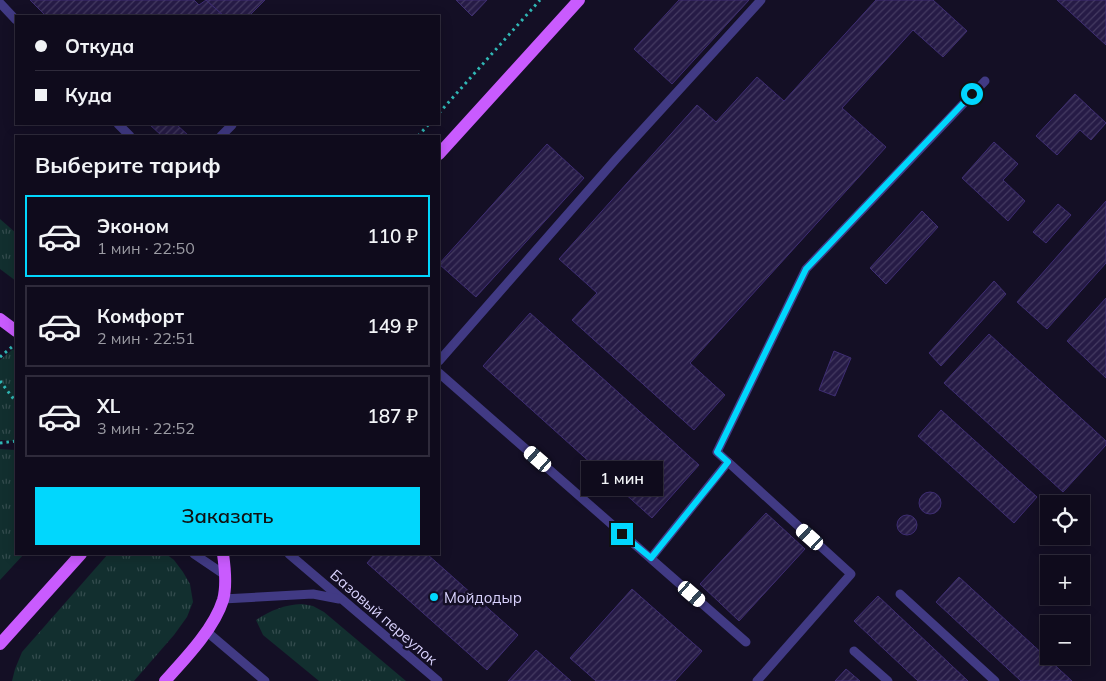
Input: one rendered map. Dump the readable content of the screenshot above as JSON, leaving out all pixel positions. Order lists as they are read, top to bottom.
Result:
{
  "streets": {
    "lane": ["Базовый переулок"]
  },
  "places": ["Мойдодыр"],
  "page": {
    "banner": ["Откуда", "Куда"],
    "heading": "Выберите тариф",
    "list": [
      {
        "name": "Эконом",
        "note": "1 мин · 22:50",
        "value": "110 ₽"
      },
      {
        "name": "Комфорт",
        "note": "2 мин · 22:51",
        "value": "149 ₽"
      },
      {
        "name": "XL",
        "note": "3 мин · 22:52",
        "value": "187 ₽"
      }
    ],
    "bubble": "1 мин",
    "buttons": "Заказать",
    "map_buttons": ["+", "−"]
  }
}
